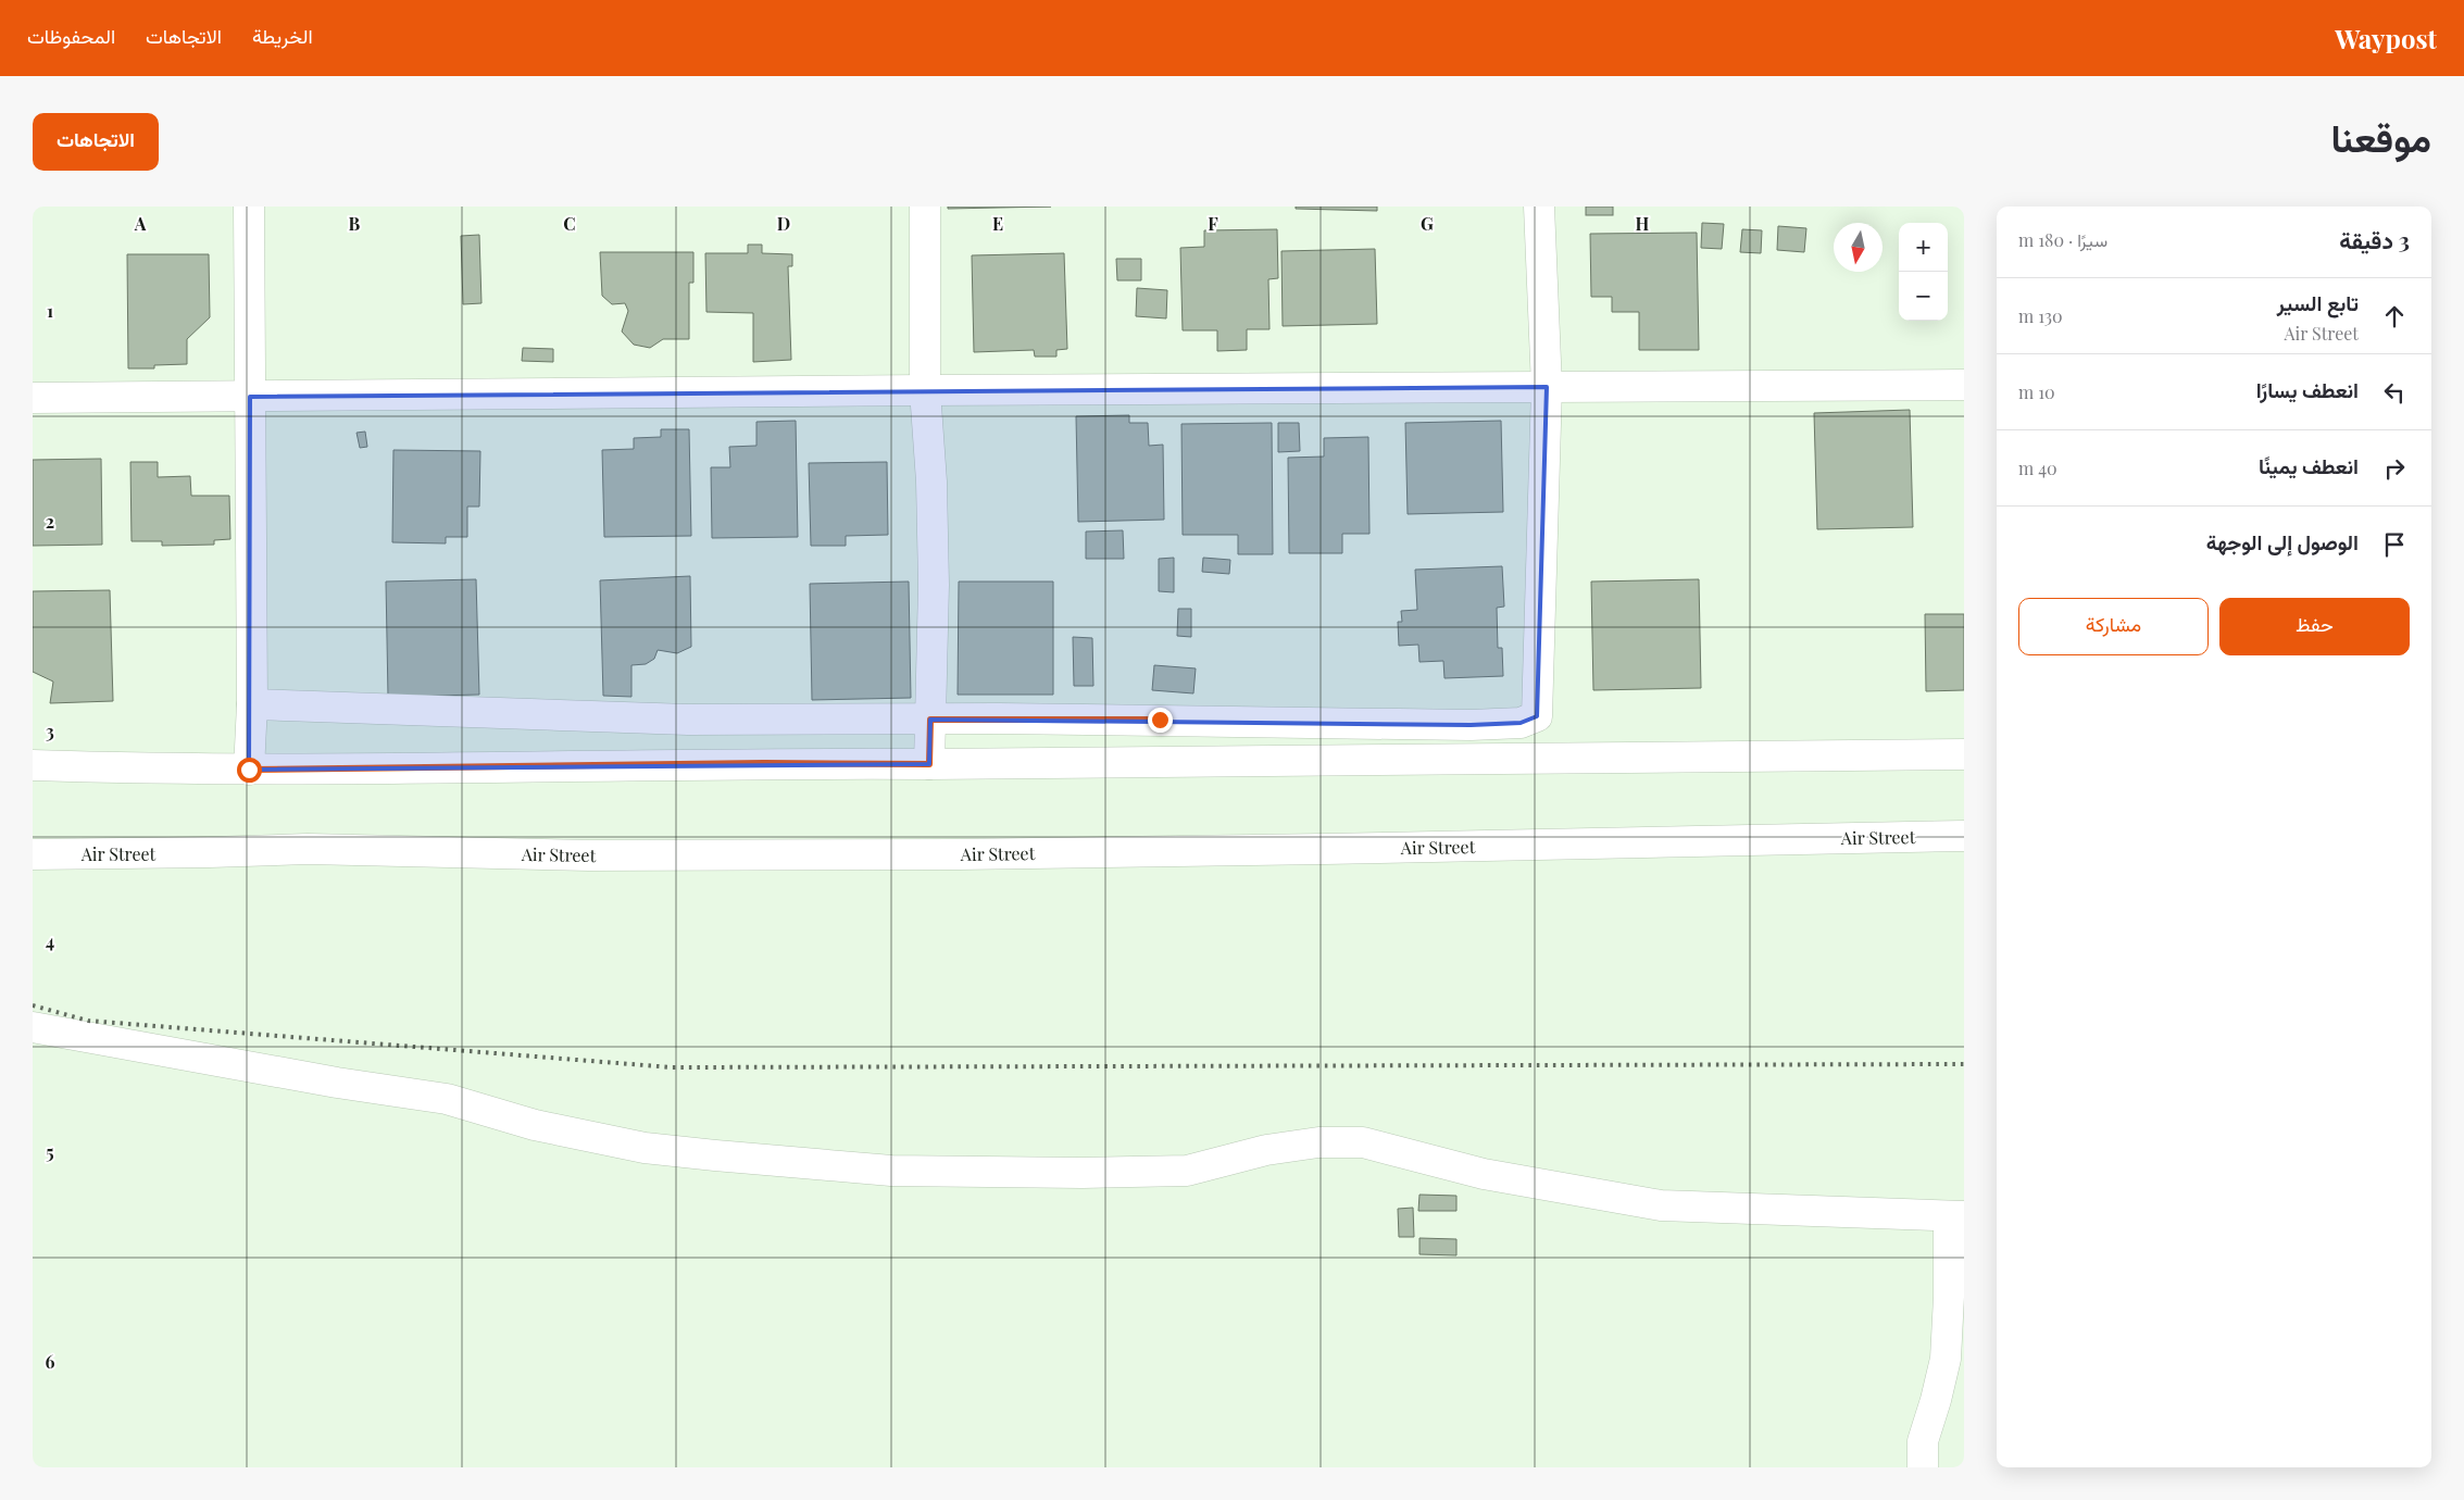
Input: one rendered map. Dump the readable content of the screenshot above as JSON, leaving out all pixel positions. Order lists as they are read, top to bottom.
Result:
{
  "streets": {
    "street": ["Air Street"]
  },
  "north": "bottom",
  "page": {
    "header": "Waypost",
    "nav": ["الخريطة", "الاتجاهات", "المحفوظات"],
    "title": "موقعنا",
    "buttons": [
      "الاتجاهات",
      ["حفظ", "مشاركة"]
    ],
    "heading": ["3 دقيقة", "سيرًا · 180 m"],
    "map_buttons": ["+", "−"],
    "list": [
      ["تابع السير", "Air Street", "130 m"],
      ["انعطف يسارًا", "10 m"],
      ["انعطف يمينًا", "40 m"],
      "الوصول إلى الوجهة"
    ]
  },
  "grid": {
    "columns": [
      "A",
      "B",
      "C",
      "D",
      "E",
      "F",
      "G",
      "H"
    ],
    "rows": [
      "1",
      "2",
      "3",
      "4",
      "5",
      "6"
    ]
  }
}
